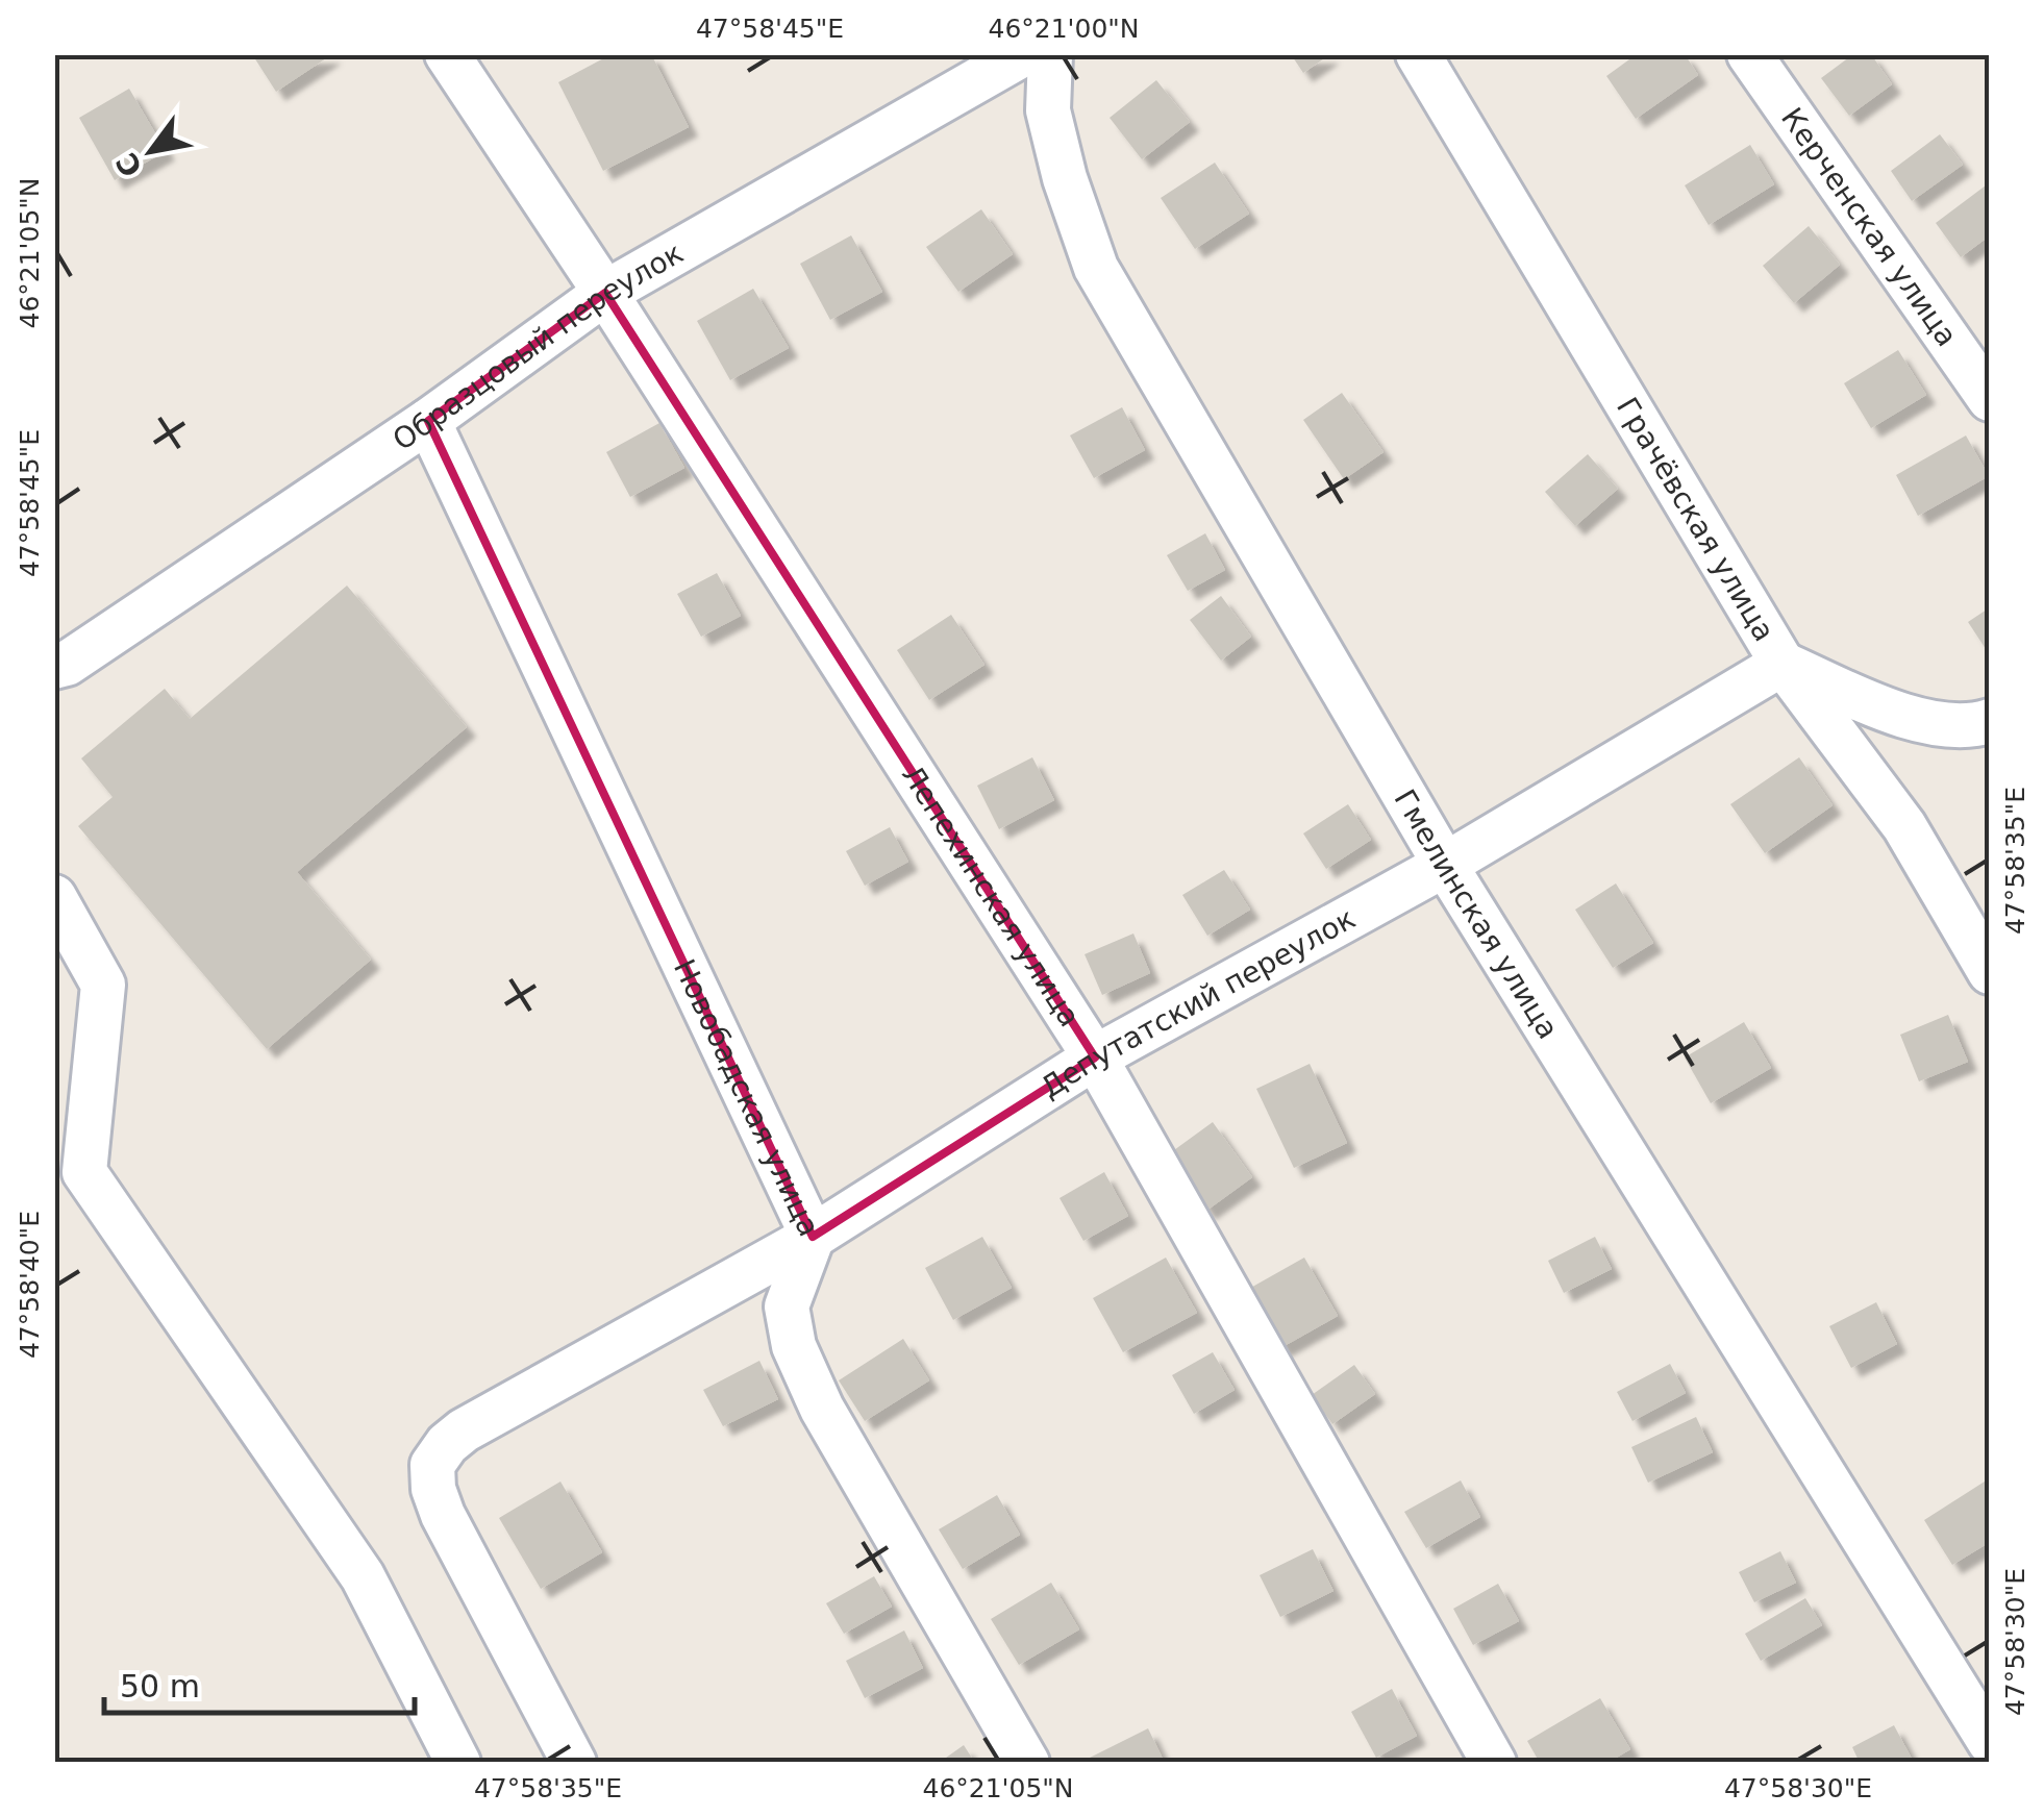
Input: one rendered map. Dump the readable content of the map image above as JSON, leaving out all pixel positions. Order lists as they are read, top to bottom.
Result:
{
  "streets": {
    "street": [
      "Керченская улица",
      "Образцовый переулок",
      "Грачёвская улица",
      "Лепехинская улица",
      "Гмелинская улица",
      "Депутатский переулок",
      "Новобадская улица"
    ]
  },
  "crossings": [
    ["Образцовый переулок", "Лепехинская улица"],
    ["Образцовый переулок", "Новобадская улица"],
    ["Грачёвская улица", "Депутатский переулок"],
    ["Лепехинская улица", "Депутатский переулок"],
    ["Гмелинская улица", "Депутатский переулок"],
    ["Депутатский переулок", "Новобадская улица"]
  ],
  "scale_bar": "50 m",
  "north": "bottom left",
  "coordinates": [
    "47°58'45\"E",
    "46°21'00\"N",
    "46°21'05\"N",
    "47°58'35\"E",
    "47°58'40\"E",
    "47°58'30\"E"
  ]
}
